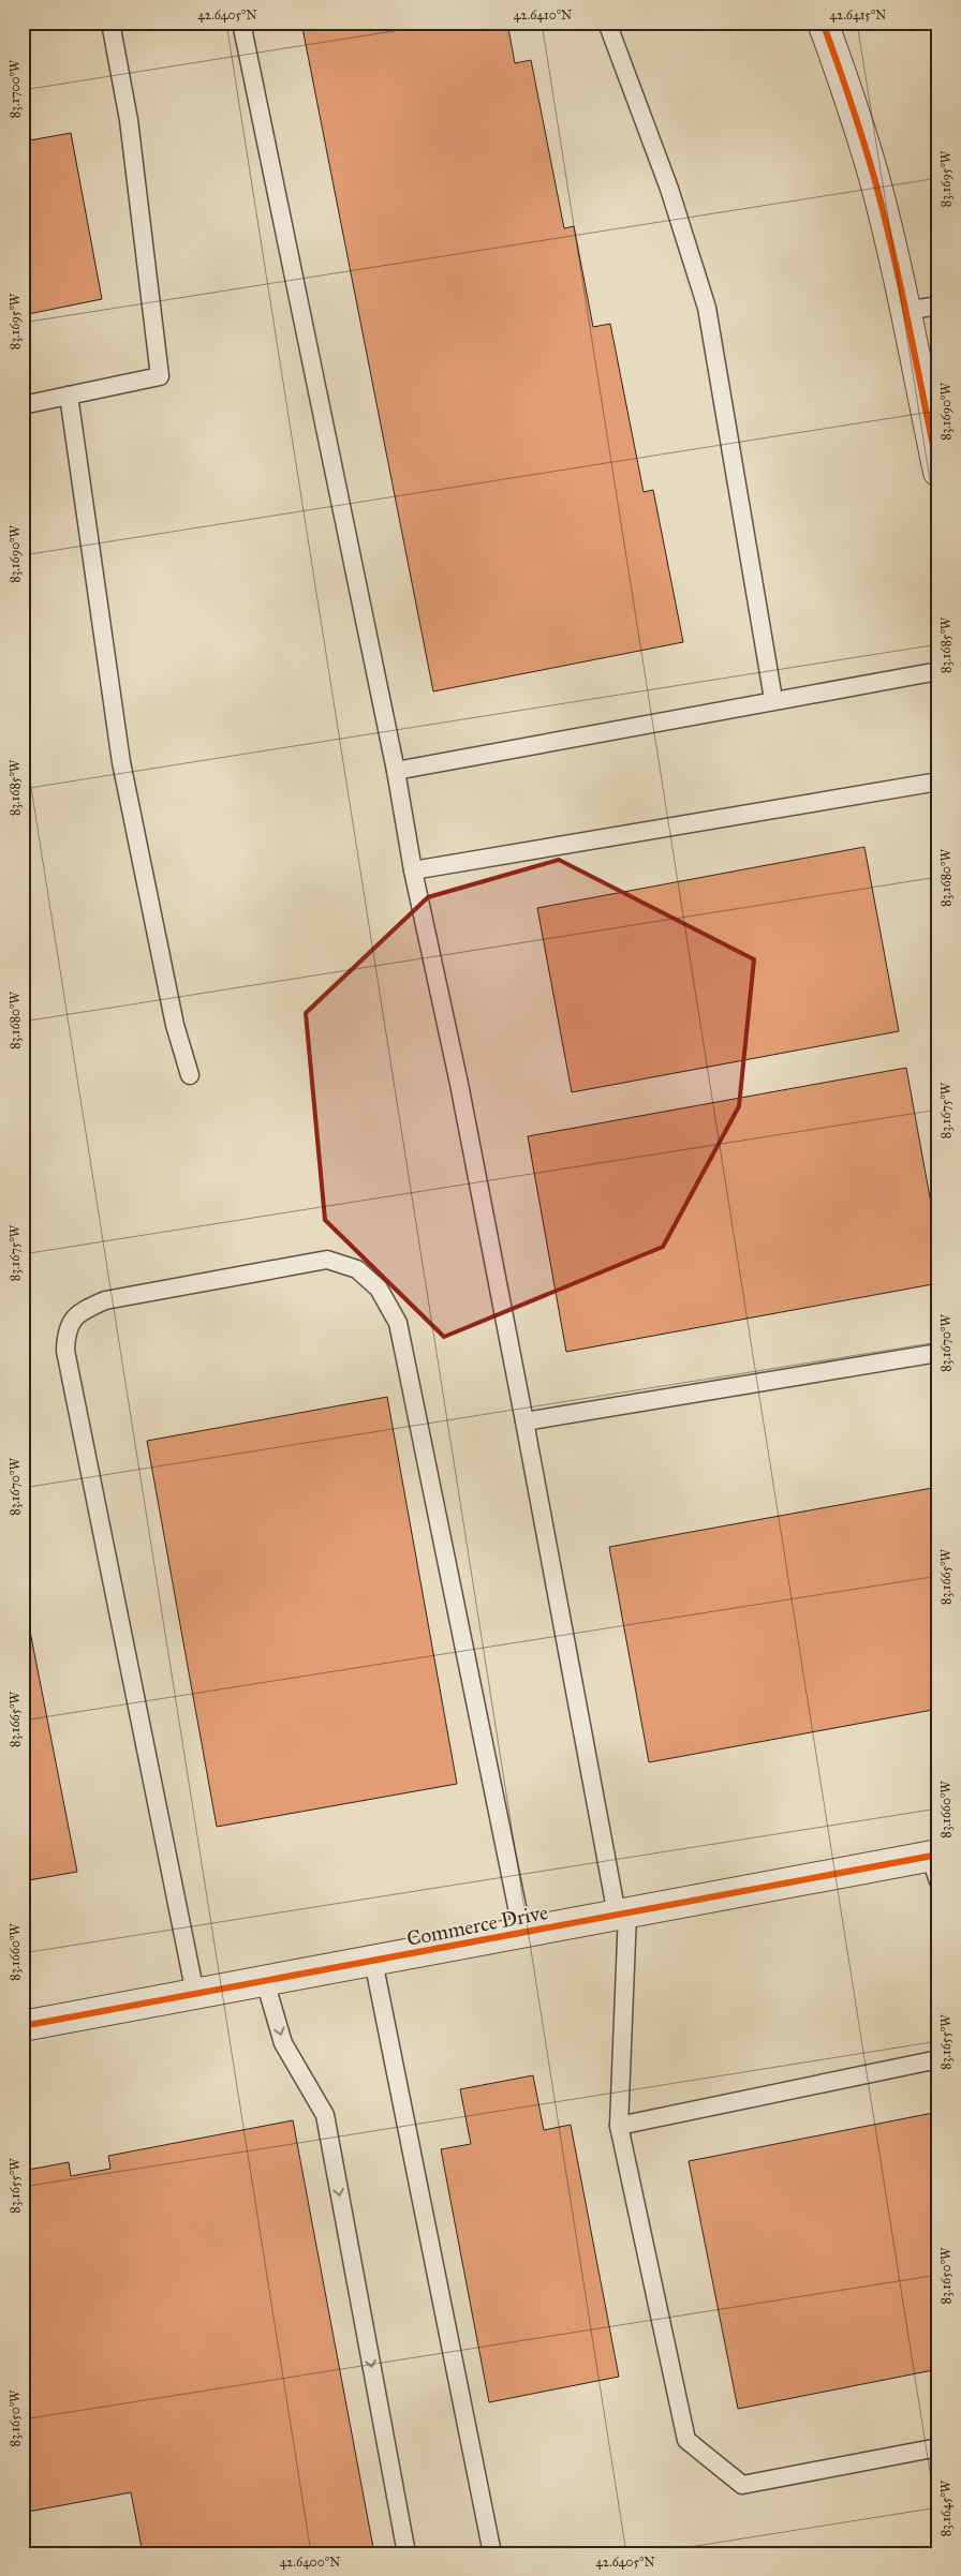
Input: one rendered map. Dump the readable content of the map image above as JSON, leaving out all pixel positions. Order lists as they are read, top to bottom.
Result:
{
  "streets": {
    "street": ["Commerce Drive"]
  },
  "coordinates": [
    "42.6405°N",
    "42.6410°N",
    "42.6415°N",
    "83.1700°W",
    "83.1695°W",
    "83.1690°W",
    "83.1685°W",
    "83.1680°W",
    "83.1675°W",
    "83.1670°W",
    "83.1665°W",
    "83.1660°W",
    "83.1655°W",
    "83.1650°W",
    "83.1645°W",
    "42.6400°N"
  ]
}
